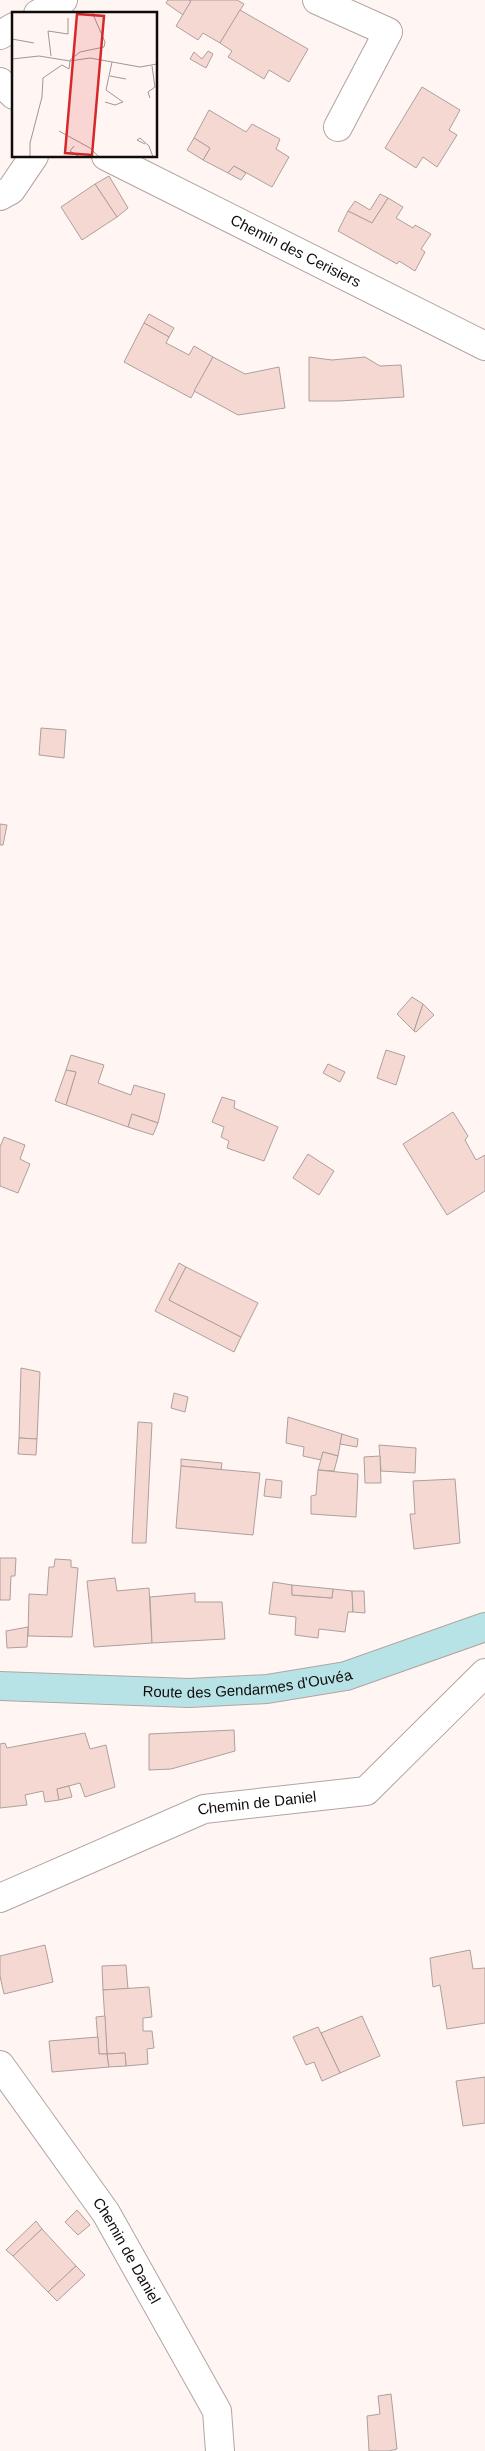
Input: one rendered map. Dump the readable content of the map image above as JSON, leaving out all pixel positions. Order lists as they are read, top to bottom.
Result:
{
  "streets": {
    "street": ["Chemin des Cerisiers", "Route des Gendarmes d'Ouvéa", "Chemin de Daniel"]
  }
}
